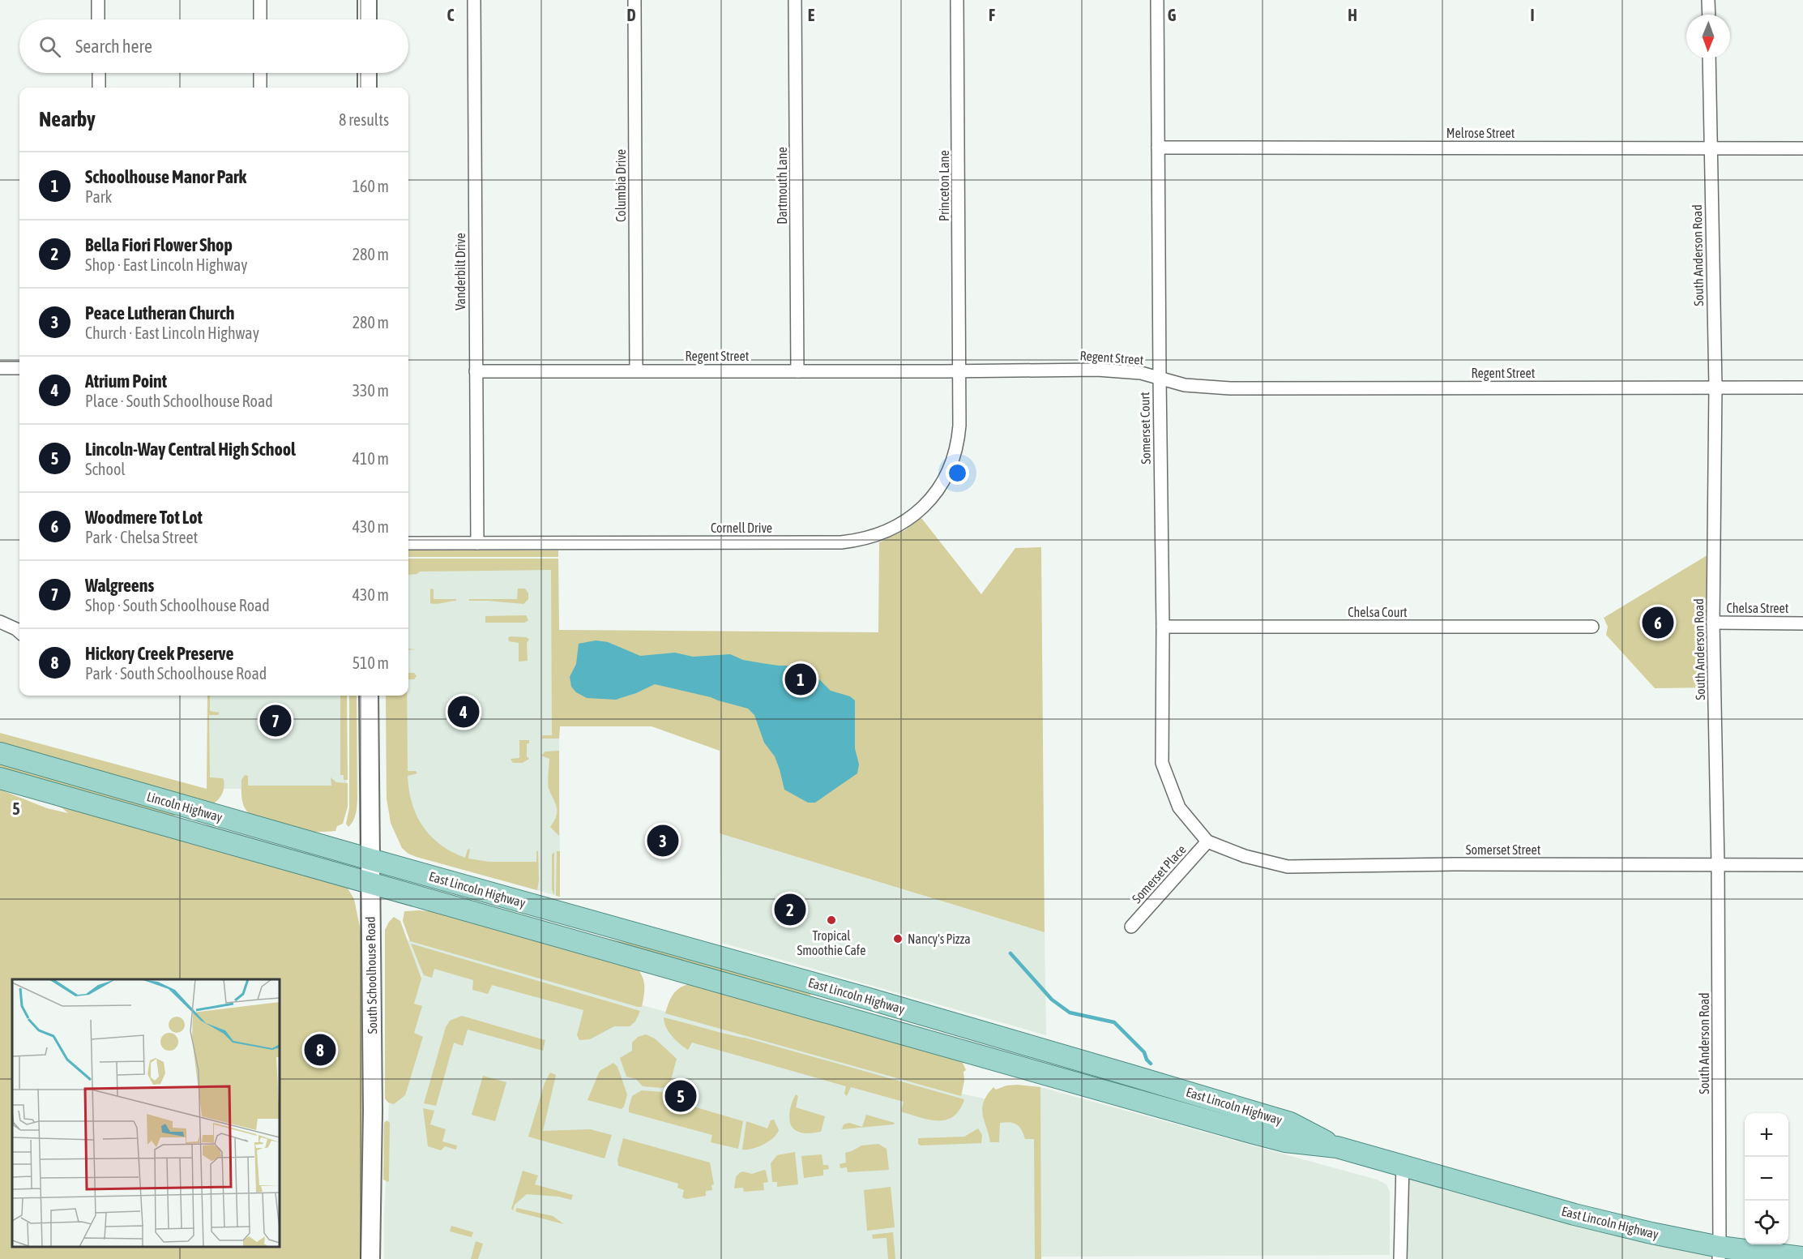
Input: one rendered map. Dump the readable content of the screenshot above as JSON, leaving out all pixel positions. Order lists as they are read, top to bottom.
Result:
{
  "streets": {
    "main road": ["Lincoln Highway", "East Lincoln Highway"],
    "street": [
      "Melrose Street",
      "Columbia Drive",
      "Dartmouth Lane",
      "Princeton Lane",
      "South Anderson Road",
      "Vanderbilt Drive",
      "Regent Street",
      "Somerset Court",
      "Cornell Drive",
      "Chelsa Street",
      "Chelsa Court",
      "Somerset Street",
      "Somerset Place",
      "South Schoolhouse Road"
    ]
  },
  "crossings": [
    ["Melrose Street", "South Anderson Road"],
    ["Melrose Street", "Somerset Court"],
    ["Columbia Drive", "Regent Street"],
    ["Dartmouth Lane", "Regent Street"],
    ["Princeton Lane", "Regent Street"],
    ["Princeton Lane", "Cornell Drive"],
    ["South Anderson Road", "Regent Street"],
    ["South Anderson Road", "Chelsa Street"],
    ["South Anderson Road", "Somerset Street"],
    ["South Anderson Road", "East Lincoln Highway"],
    ["Vanderbilt Drive", "Regent Street"],
    ["Vanderbilt Drive", "Cornell Drive"],
    ["Regent Street", "Somerset Court"],
    ["Regent Street", "Cornell Drive"],
    ["Somerset Court", "Chelsa Court"],
    ["Somerset Court", "Somerset Street"],
    ["Somerset Court", "Somerset Place"],
    ["Lincoln Highway", "East Lincoln Highway"],
    ["Lincoln Highway", "South Schoolhouse Road"],
    ["Somerset Street", "Somerset Place"],
    ["East Lincoln Highway", "South Schoolhouse Road"]
  ],
  "places": ["Tropical Smoothie Cafe", "Nancy's Pizza"],
  "north": "bottom",
  "page": {
    "search": "Search here",
    "heading": ["Nearby", "8 results"],
    "list": [
      {
        "mark": "1",
        "name": "Schoolhouse Manor Park",
        "note": "Park",
        "value": "160 m"
      },
      {
        "mark": "2",
        "name": "Bella Fiori Flower Shop",
        "note": "Shop · East Lincoln Highway",
        "value": "280 m"
      },
      {
        "mark": "3",
        "name": "Peace Lutheran Church",
        "note": "Church · East Lincoln Highway",
        "value": "280 m"
      },
      {
        "mark": "4",
        "name": "Atrium Point",
        "note": "Place · South Schoolhouse Road",
        "value": "330 m"
      },
      {
        "mark": "5",
        "name": "Lincoln-Way Central High School",
        "note": "School",
        "value": "410 m"
      },
      {
        "mark": "6",
        "name": "Woodmere Tot Lot",
        "note": "Park · Chelsa Street",
        "value": "430 m"
      },
      {
        "mark": "7",
        "name": "Walgreens",
        "note": "Shop · South Schoolhouse Road",
        "value": "430 m"
      },
      {
        "mark": "8",
        "name": "Hickory Creek Preserve",
        "note": "Park · South Schoolhouse Road",
        "value": "510 m"
      }
    ],
    "pins": [
      "6",
      "1",
      "4",
      "7",
      "3",
      "2",
      "8",
      "5"
    ],
    "map_buttons": ["+", "−"]
  },
  "grid": {
    "columns": [
      "C",
      "D",
      "E",
      "F",
      "G",
      "H",
      "I"
    ],
    "rows": ["5"]
  }
}
